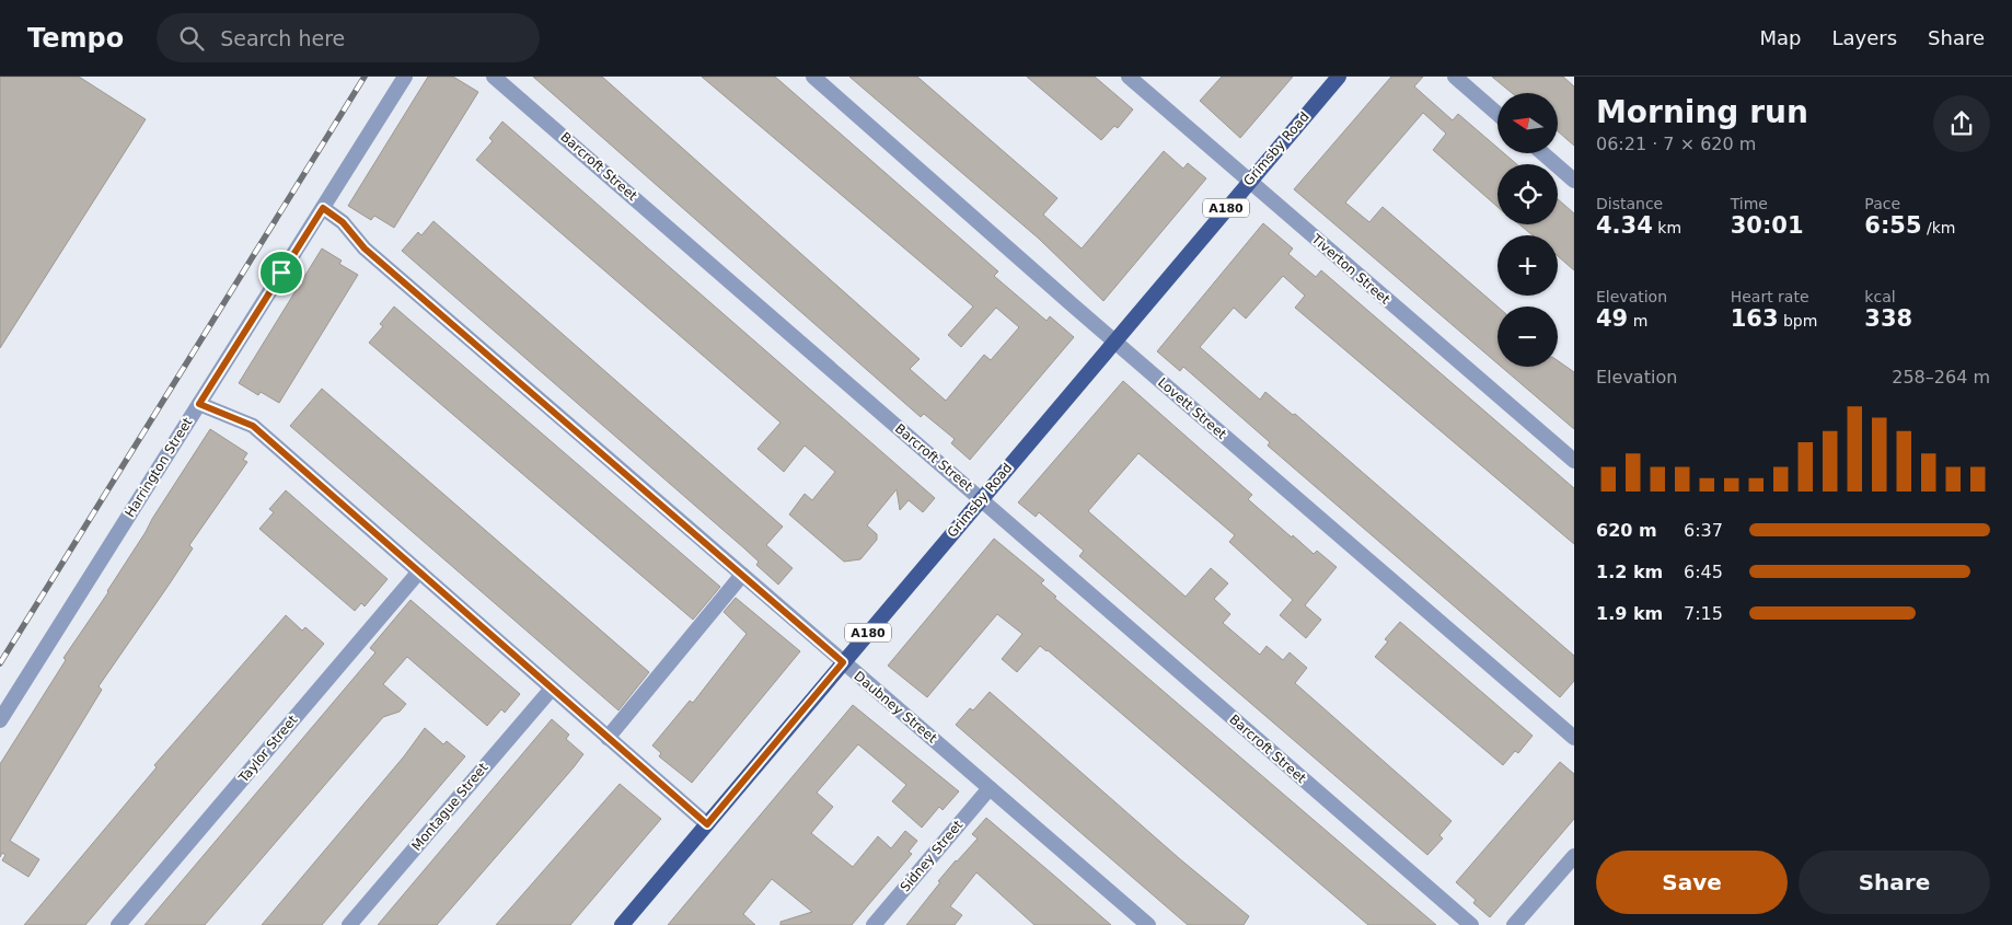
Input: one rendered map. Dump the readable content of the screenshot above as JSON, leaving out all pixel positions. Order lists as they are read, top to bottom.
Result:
{
  "streets": {
    "main road": ["Grimsby Road", "A180"],
    "street": [
      "Barcroft Street",
      "Tiverton Street",
      "Lovett Street",
      "Harrington Street",
      "Daubney Street",
      "Taylor Street",
      "Montague Street",
      "Sidney Street"
    ]
  },
  "crossings": [
    ["Grimsby Road", "Barcroft Street"],
    ["Grimsby Road", "Tiverton Street"],
    ["Grimsby Road", "Lovett Street"],
    ["Grimsby Road", "Daubney Street"],
    ["Harrington Street", "Daubney Street"],
    ["Daubney Street", "Sidney Street"]
  ],
  "north": "left",
  "page": {
    "header": "Tempo",
    "search": "Search here",
    "nav": ["Map", "Layers", "Share"],
    "heading": ["Morning run", "06:21 · 7 × 620 m"],
    "map_buttons": ["+", "−"],
    "stats": [
      ["Distance", "4.34 km"],
      ["Time", "30:01"],
      ["Pace", "6:55 /km"],
      ["Elevation", "49 m"],
      ["Heart rate", "163 bpm"],
      ["kcal", "338"]
    ],
    "chart": ["Elevation", "258–264 m"],
    "list": [
      {
        "name": "620 m",
        "note": "6:37"
      },
      {
        "name": "1.2 km",
        "note": "6:45"
      },
      {
        "name": "1.9 km",
        "note": "7:15"
      }
    ],
    "buttons": ["Save", "Share"]
  }
}
